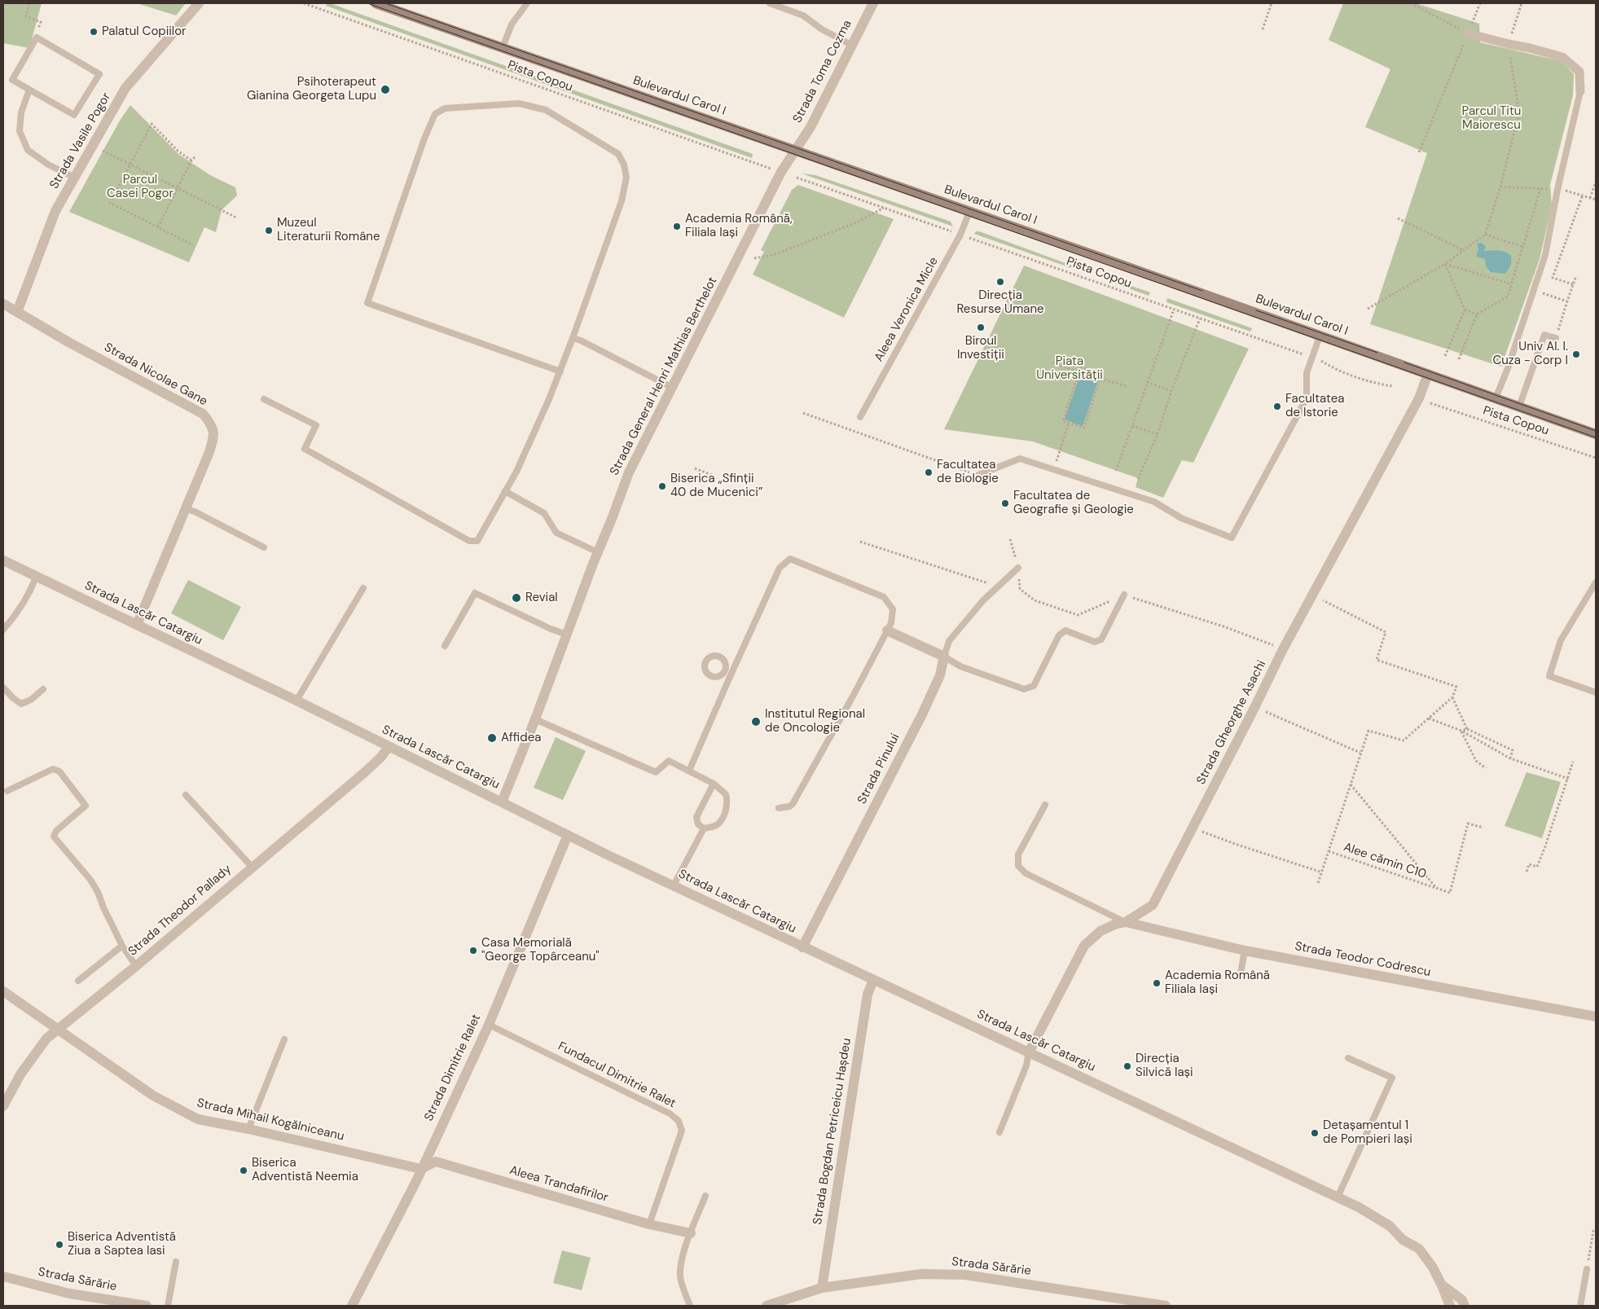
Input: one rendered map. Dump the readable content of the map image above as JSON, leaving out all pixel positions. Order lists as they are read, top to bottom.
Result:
{
  "streets": {
    "main road": ["Bulevardul Carol I"],
    "street": [
      "Strada Toma Cozma",
      "Strada Vasile Pogor",
      "Strada Nicolae Gane",
      "Strada General Henri Mathias Berthelot",
      "Strada Lascăr Catargiu",
      "Strada Gheorghe Asachi",
      "Strada Pinului",
      "Strada Theodor Pallady",
      "Strada Teodor Codrescu",
      "Strada Dimitrie Ralet",
      "Strada Mihail Kogălniceanu",
      "Strada Bogdan Petriceicu Hașdeu",
      "Aleea Trandafirilor",
      "Strada Sărărie"
    ],
    "lane": ["Aleea Veronica Micle", "Fundacul Dimitrie Ralet"],
    "path": ["Pista Copou", "Alee cămin C10"]
  },
  "crossings": [
    ["Strada Toma Cozma", "Bulevardul Carol I"],
    ["Strada Toma Cozma", "Strada General Henri Mathias Berthelot"],
    ["Pista Copou", "Aleea Veronica Micle"],
    ["Bulevardul Carol I", "Aleea Veronica Micle"],
    ["Bulevardul Carol I", "Strada General Henri Mathias Berthelot"],
    ["Bulevardul Carol I", "Strada Gheorghe Asachi"],
    ["Strada Vasile Pogor", "Strada Nicolae Gane"],
    ["Strada Nicolae Gane", "Strada Lascăr Catargiu"],
    ["Strada General Henri Mathias Berthelot", "Strada Lascăr Catargiu"],
    ["Strada Lascăr Catargiu", "Strada Gheorghe Asachi"],
    ["Strada Lascăr Catargiu", "Strada Pinului"],
    ["Strada Lascăr Catargiu", "Strada Theodor Pallady"],
    ["Strada Lascăr Catargiu", "Strada Dimitrie Ralet"],
    ["Strada Lascăr Catargiu", "Strada Bogdan Petriceicu Hașdeu"],
    ["Strada Gheorghe Asachi", "Strada Teodor Codrescu"],
    ["Strada Theodor Pallady", "Strada Mihail Kogălniceanu"],
    ["Strada Dimitrie Ralet", "Fundacul Dimitrie Ralet"],
    ["Strada Dimitrie Ralet", "Strada Mihail Kogălniceanu"],
    ["Strada Dimitrie Ralet", "Aleea Trandafirilor"],
    ["Fundacul Dimitrie Ralet", "Aleea Trandafirilor"],
    ["Strada Mihail Kogălniceanu", "Aleea Trandafirilor"],
    ["Strada Bogdan Petriceicu Hașdeu", "Strada Sărărie"]
  ],
  "parks": ["Parcul Titu Maiorescu", "Parcul Casei Pogor", "Piata Universității"],
  "places": [
    "Palatul Copiilor",
    "Psihoterapeut Gianina Georgeta Lupu",
    "Academia Română, Filiala Iași",
    "Muzeul Literaturii Române",
    "Direcția Resurse Umane",
    "Biroul Investiții",
    "Univ Al. I. Cuza - Corp I",
    "Facultatea de Istorie",
    "Facultatea de Biologie",
    "Biserica „Sfinții 40 de Mucenici”",
    "Facultatea de Geografie și Geologie",
    "Revial",
    "Institutul Regional de Oncologie",
    "Affidea",
    "Casa Memorială \"George Topârceanu\"",
    "Academia Română Filiala Iași",
    "Direcția Silvică Iași",
    "Detașamentul 1 de Pompieri Iași",
    "Biserica Adventistă Neemia",
    "Biserica Adventistă Ziua a Saptea Iasi"
  ]
}
